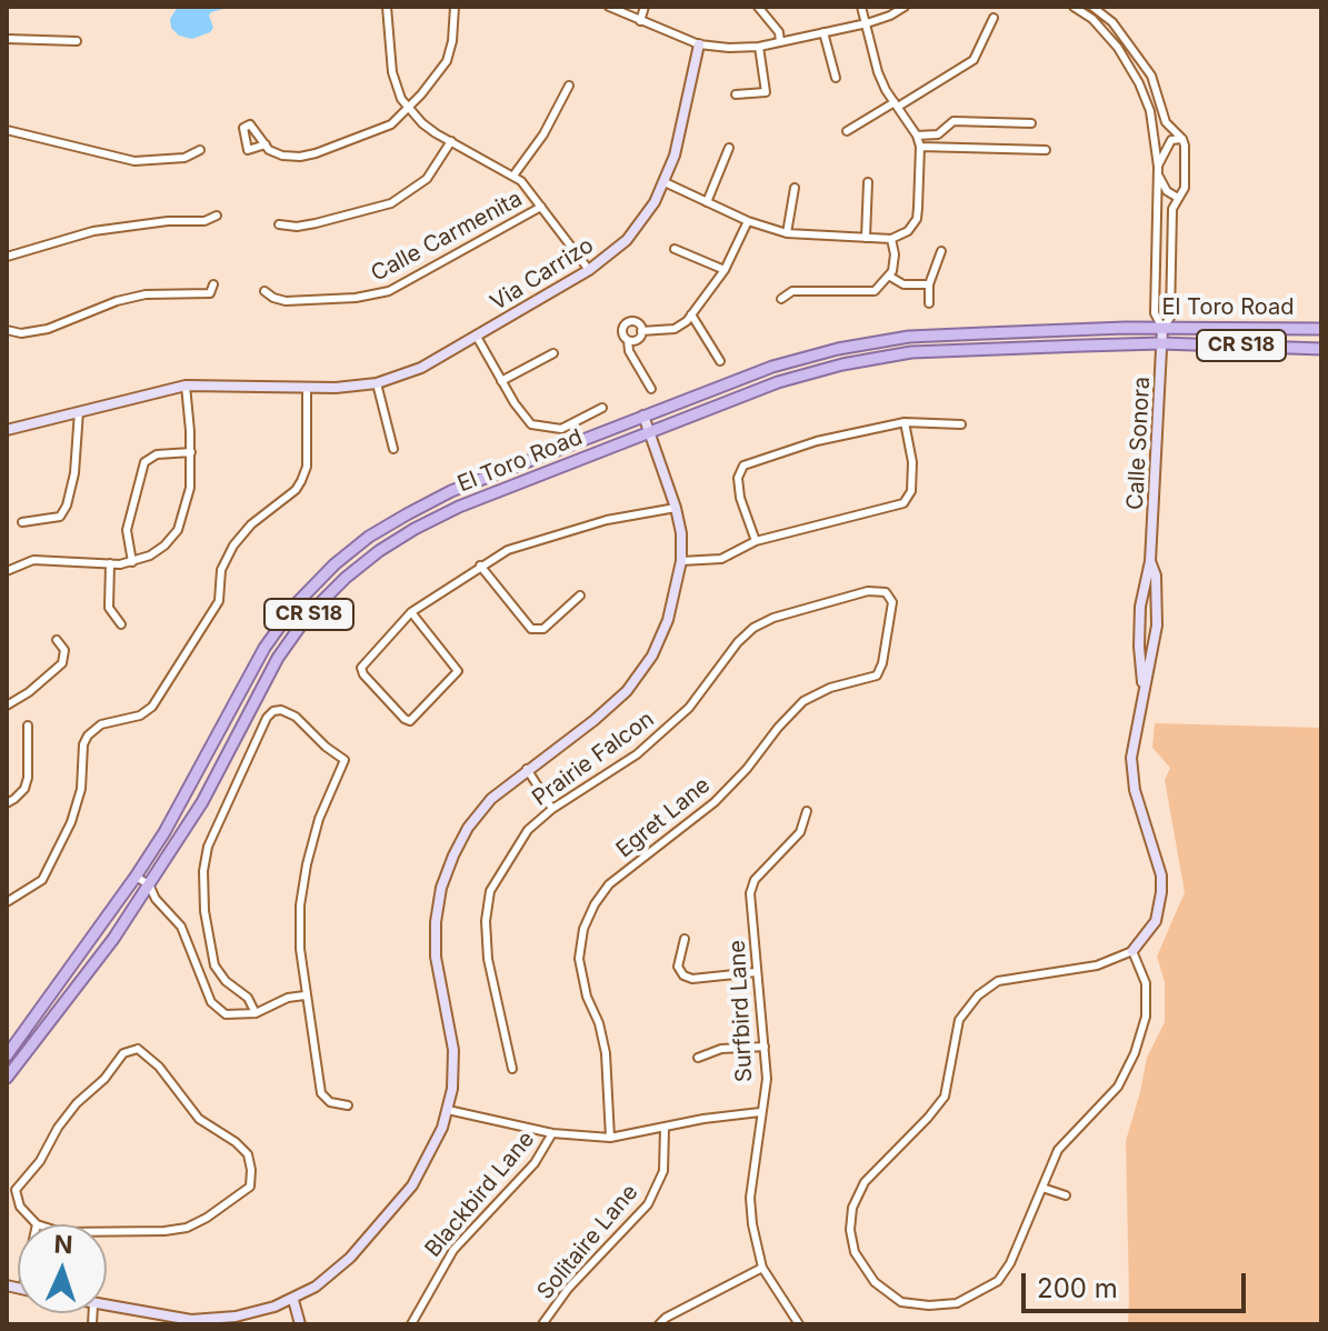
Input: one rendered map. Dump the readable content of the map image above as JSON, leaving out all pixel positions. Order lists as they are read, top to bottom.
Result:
{
  "streets": {
    "main road": ["El Toro Road", "CR S18"],
    "street": [
      "Calle Carmenita",
      "Via Carrizo",
      "Calle Sonora",
      "Prairie Falcon",
      "Egret Lane",
      "Surfbird Lane",
      "Blackbird Lane",
      "Solitaire Lane"
    ]
  },
  "crossings": [
    ["El Toro Road", "Calle Sonora"],
    ["Prairie Falcon", "Egret Lane"]
  ],
  "scale_bar": "200 m",
  "north": "top"
}
